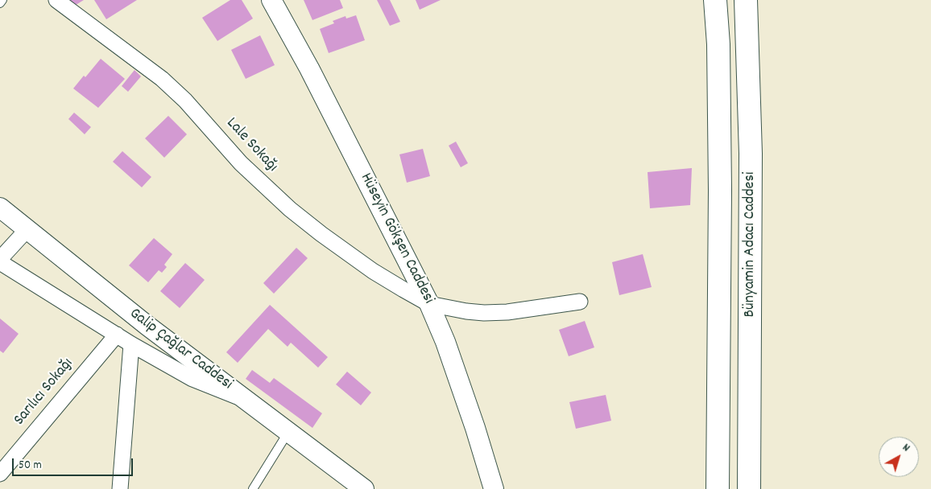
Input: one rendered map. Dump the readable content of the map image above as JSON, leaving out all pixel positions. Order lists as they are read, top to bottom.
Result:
{
  "streets": {
    "main road": ["Bünyamin Adacı Caddesi"],
    "street": [
      "Lale Sokağı",
      "Hüseyin Gökşen Caddesi",
      "Galip Çağlar Caddesi",
      "Sarılıcı Sokağı"
    ]
  },
  "crossings": [
    ["Lale Sokağı", "Hüseyin Gökşen Caddesi"]
  ],
  "scale_bar": "50 m",
  "north": "top right"
}
